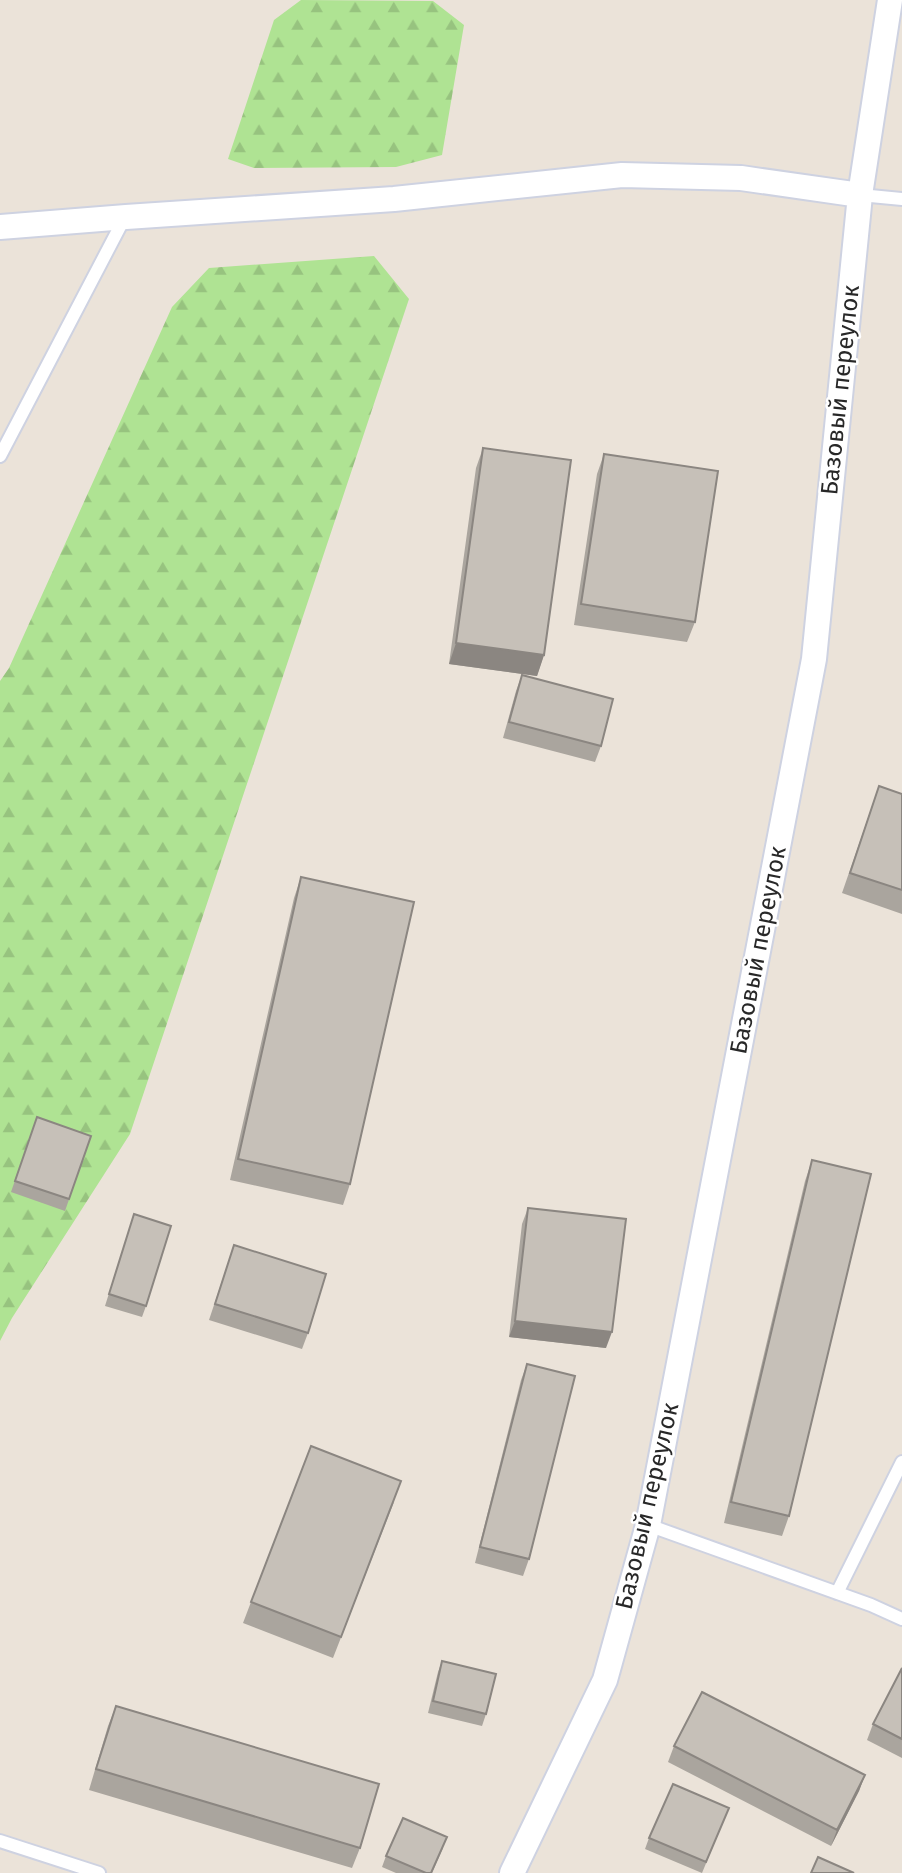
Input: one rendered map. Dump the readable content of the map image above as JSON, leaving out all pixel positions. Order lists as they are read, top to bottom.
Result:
{
  "streets": {
    "street": ["Базовый переулок"]
  }
}
